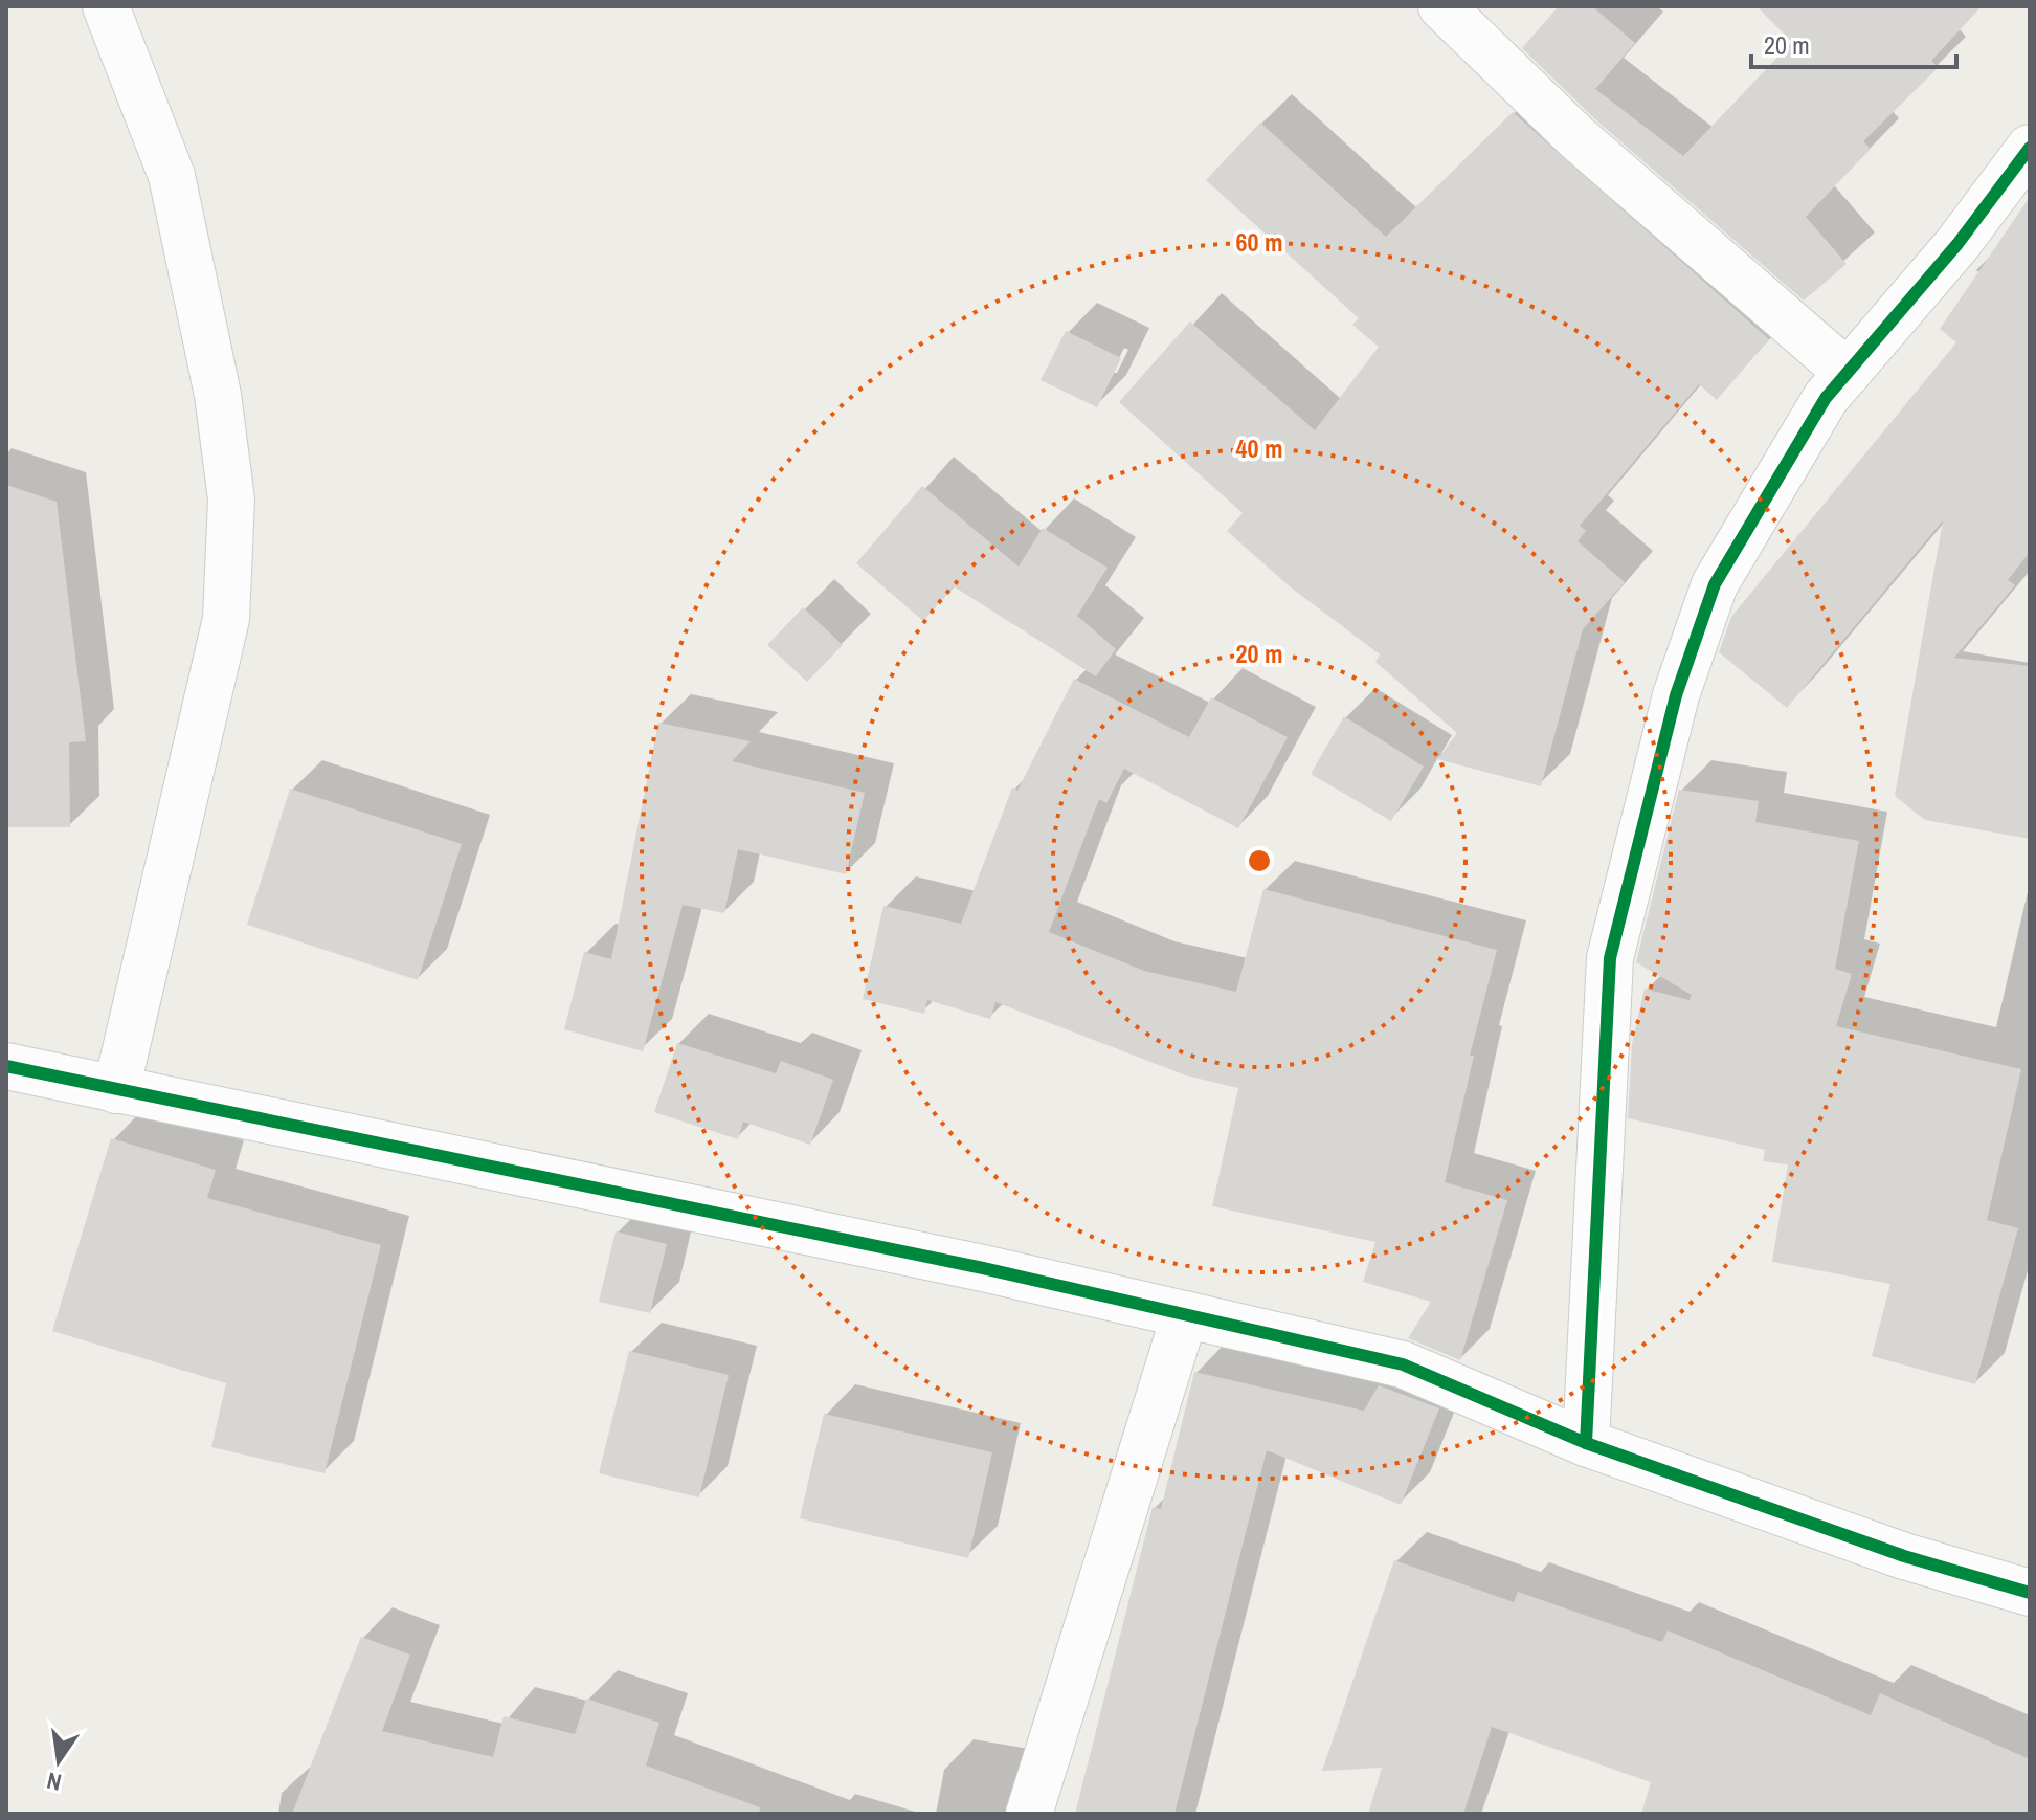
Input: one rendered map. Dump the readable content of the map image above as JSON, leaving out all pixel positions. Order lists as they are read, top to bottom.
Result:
{
  "scale_bar": "20 m",
  "north": "bottom",
  "rings": ["60 m", "40 m", "20 m"]
}
